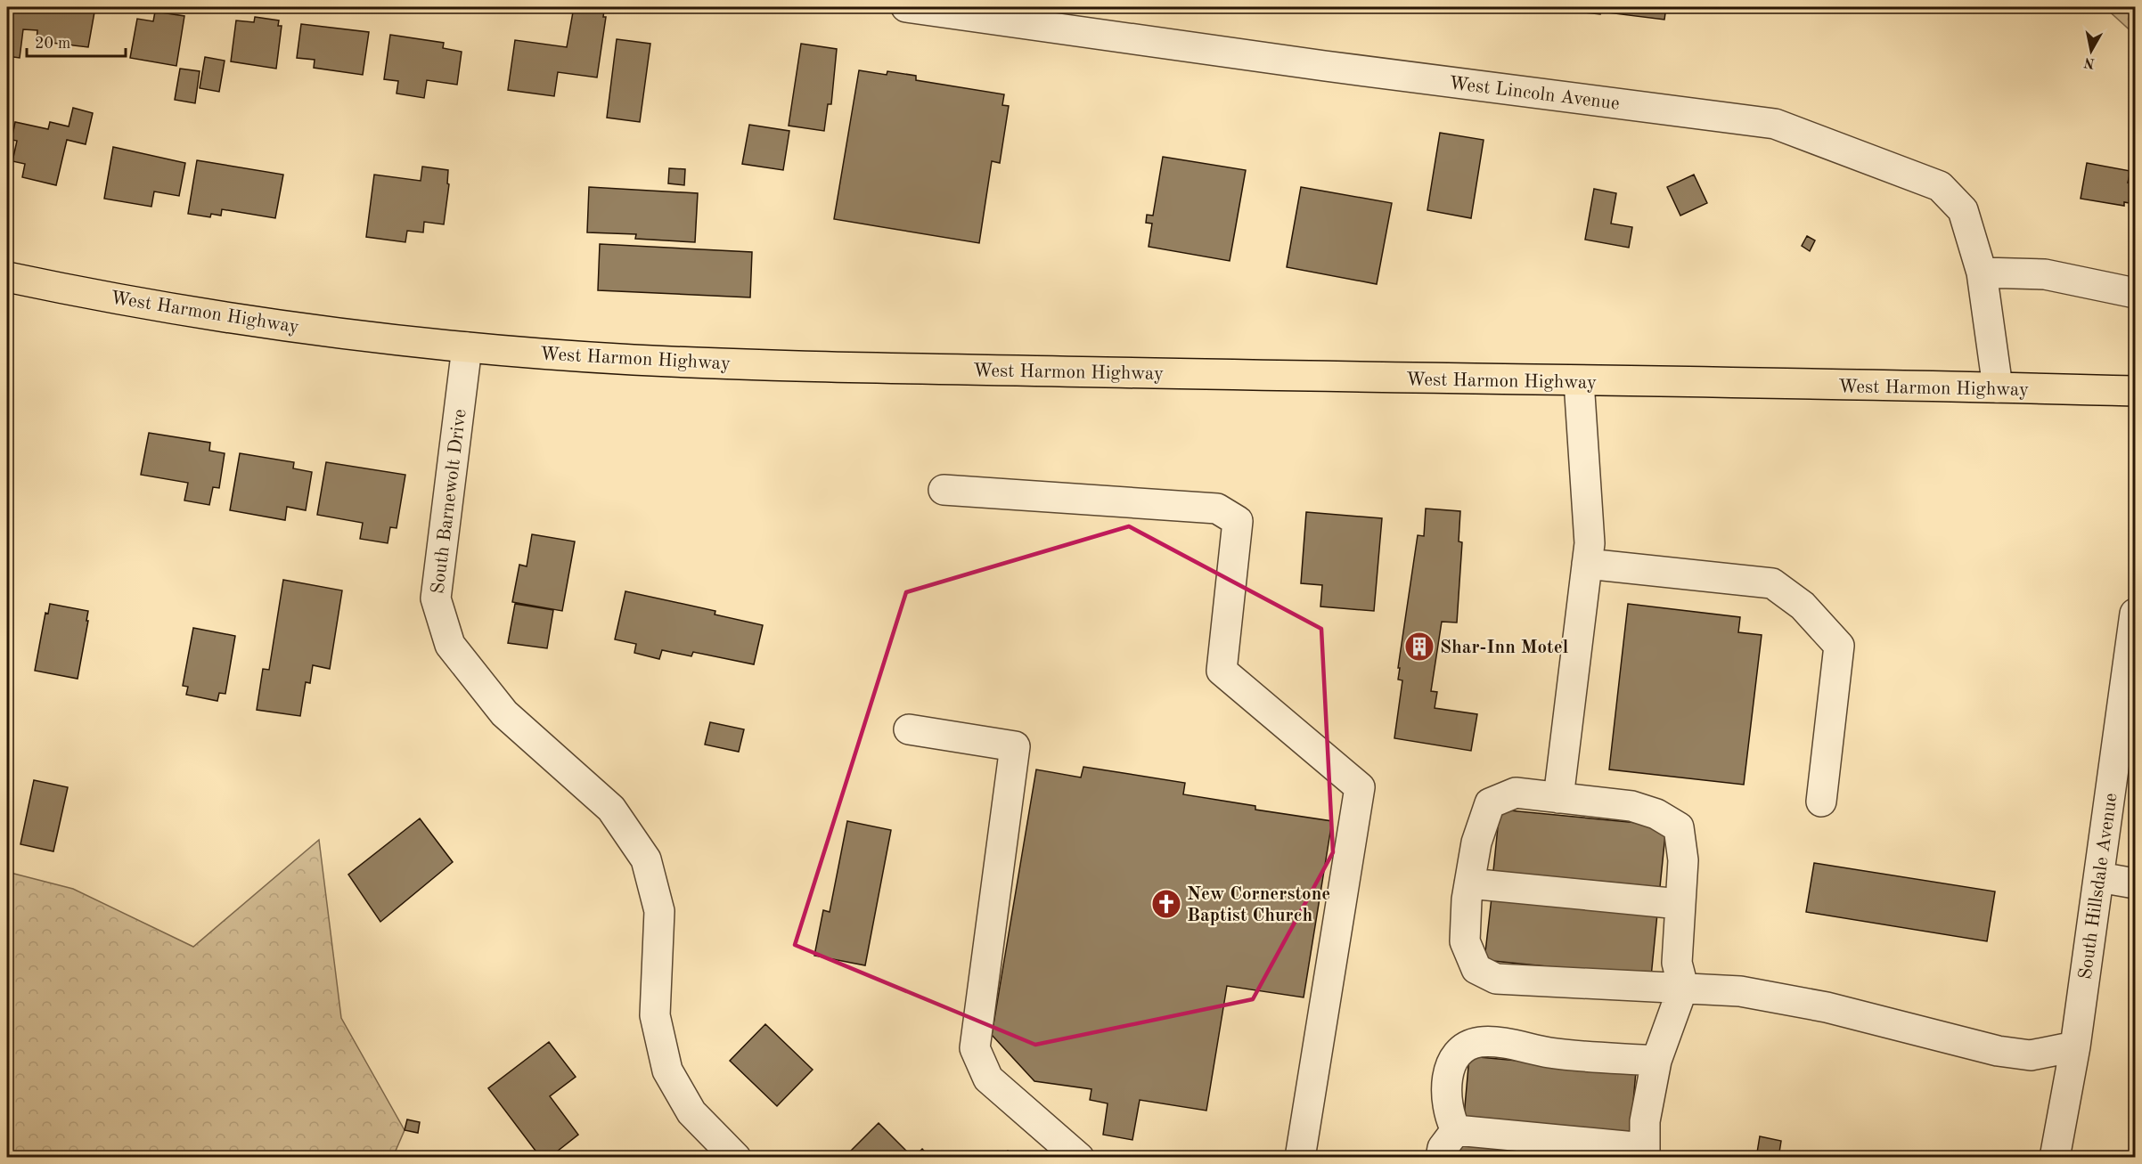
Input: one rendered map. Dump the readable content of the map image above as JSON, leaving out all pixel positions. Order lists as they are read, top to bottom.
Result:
{
  "streets": {
    "main road": ["West Harmon Highway"],
    "street": ["West Lincoln Avenue", "South Barnewolt Drive", "South Hillsdale Avenue"]
  },
  "crossings": [
    ["West Lincoln Avenue", "West Harmon Highway"],
    ["West Harmon Highway", "South Barnewolt Drive"]
  ],
  "places": {
    "building": ["Shar-Inn Motel"],
    "church": ["New Cornerstone Baptist Church"]
  },
  "scale_bar": "20 m",
  "north": "bottom"
}
